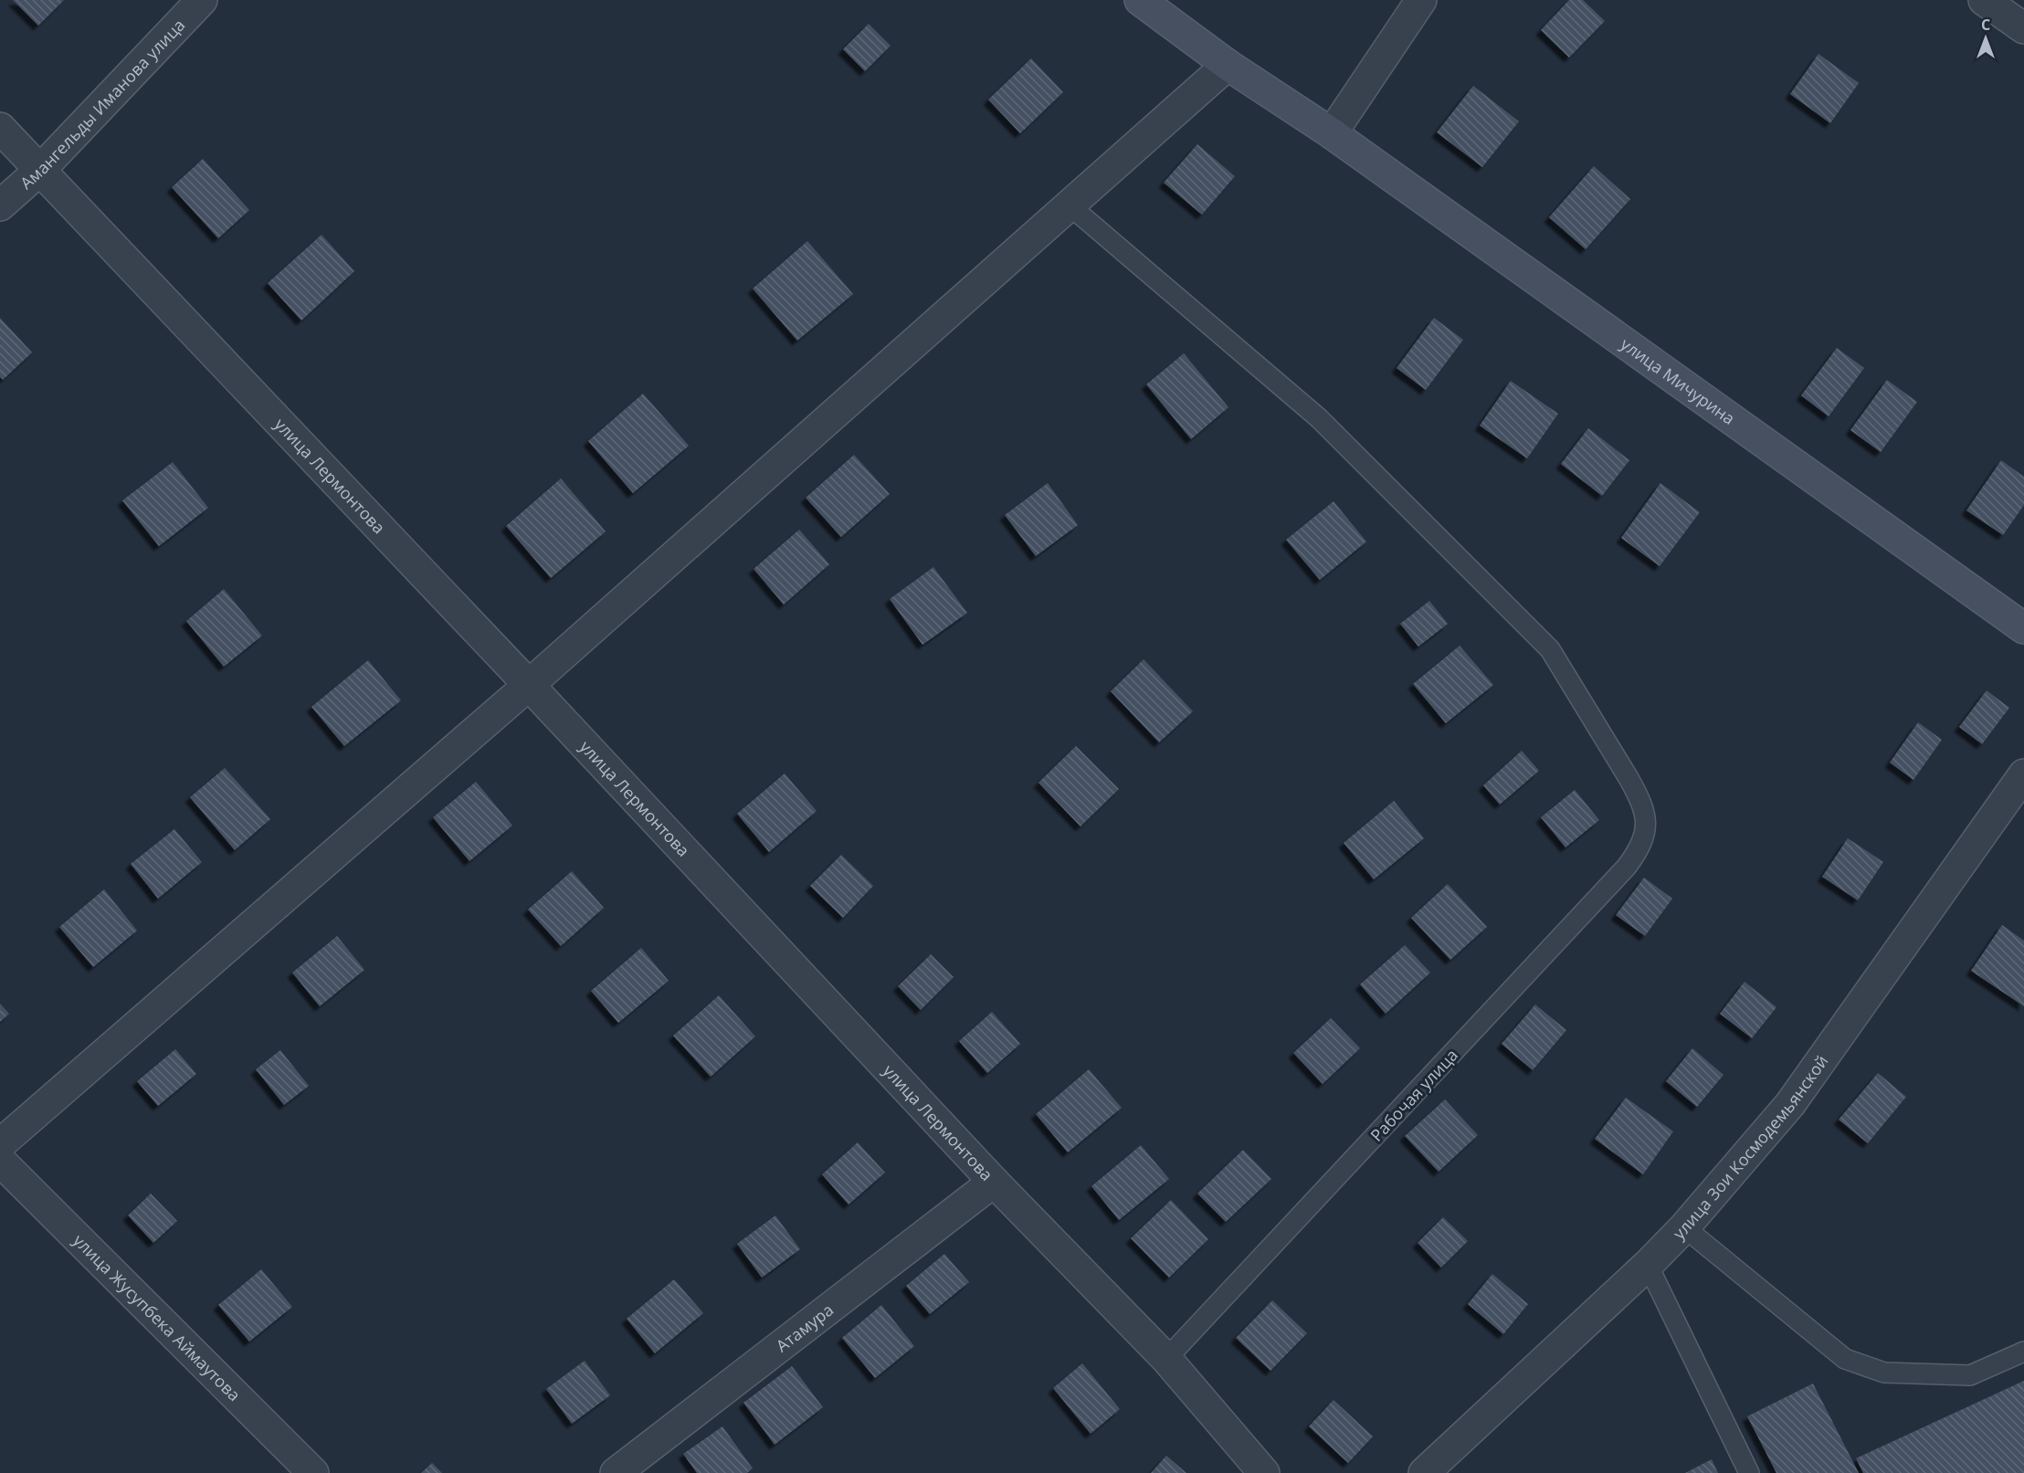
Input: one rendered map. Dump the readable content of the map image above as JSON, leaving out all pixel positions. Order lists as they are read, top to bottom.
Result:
{
  "streets": {
    "street": [
      "Амангельды Иманова улица",
      "улица Мичурина",
      "улица Лермонтова",
      "улица Зои Космодемьянской",
      "улица Жусупбека Аймаутова",
      "Атамура"
    ],
    "lane": ["Рабочая улица"]
  },
  "crossings": [
    ["Амангельды Иманова улица", "улица Лермонтова"],
    ["улица Лермонтова", "Рабочая улица"],
    ["улица Лермонтова", "Атамура"]
  ],
  "north": "top"
}
